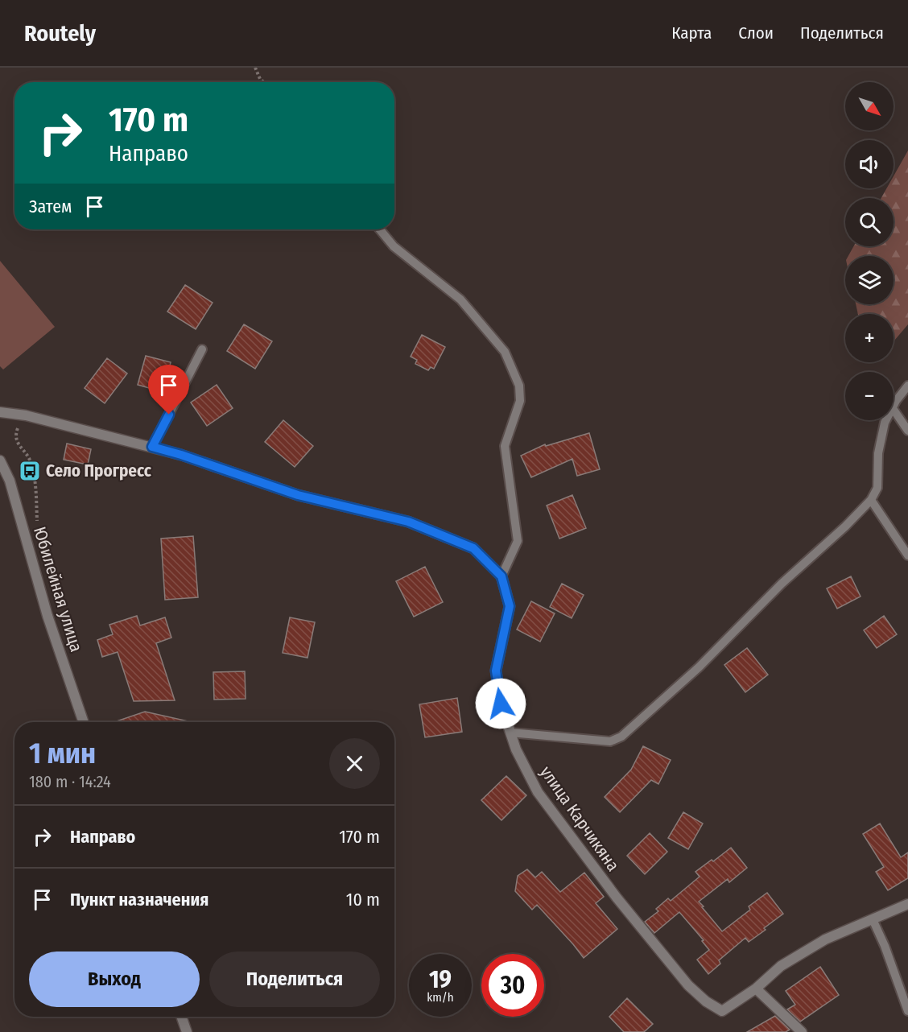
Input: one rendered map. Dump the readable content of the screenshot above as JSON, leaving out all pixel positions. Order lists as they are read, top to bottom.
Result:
{
  "streets": {
    "street": ["Юбилейная улица", "улица Карчикяна"]
  },
  "places": {
    "bus stop": ["Село Прогресс"]
  },
  "north": "bottom right",
  "page": {
    "header": "Routely",
    "nav": ["Карта", "Слои", "Поделиться"],
    "map_buttons": ["+", "−"],
    "turn": ["170 m", "Направо"],
    "then": "Затем",
    "heading": ["1 мин", "180 m · 14:24"],
    "list": [
      {
        "name": "Направо",
        "value": "170 m"
      },
      {
        "name": "Пункт назначения",
        "value": "10 m"
      }
    ],
    "buttons": ["Выход", "Поделиться"],
    "speed": "19 km/h",
    "limit": "30"
  }
}
